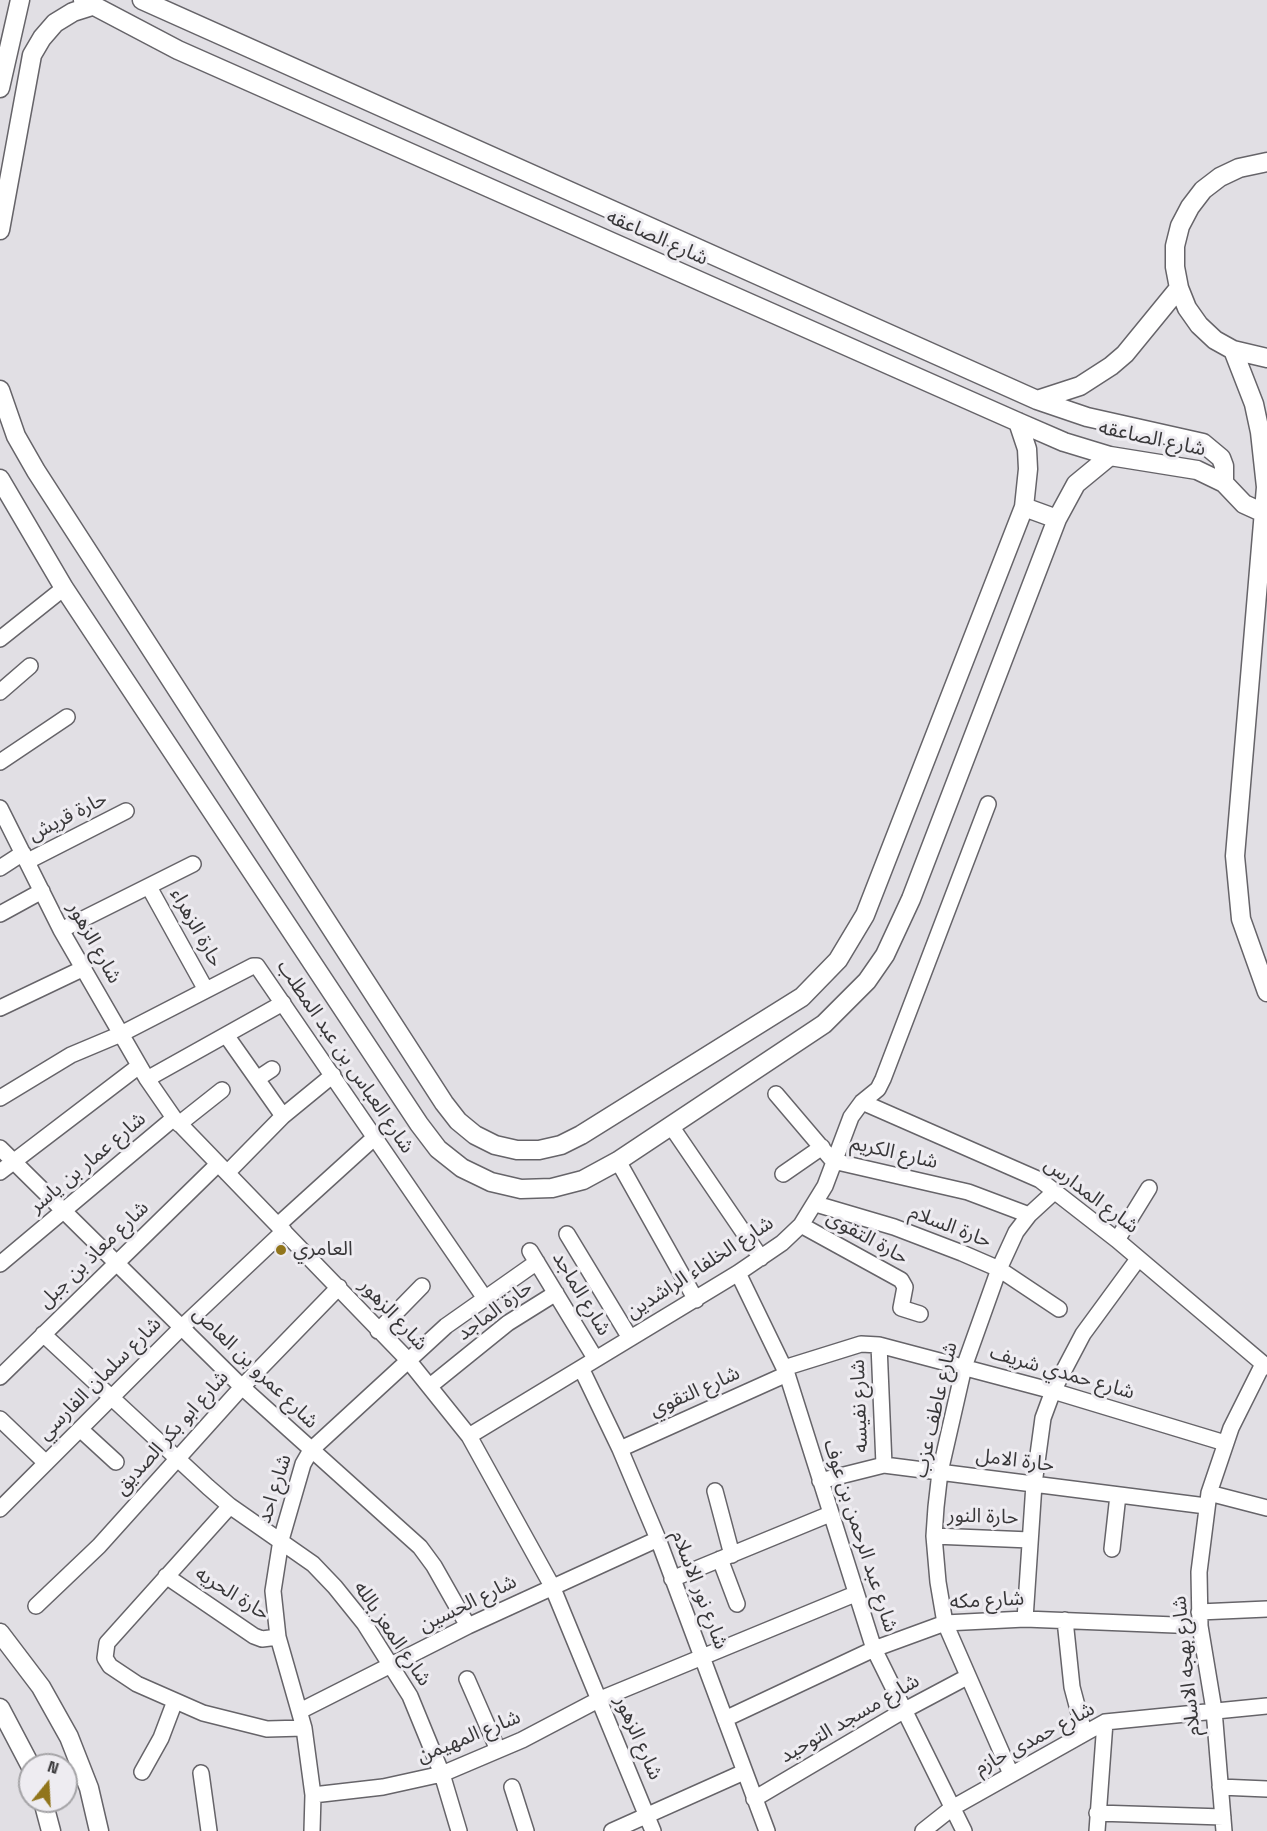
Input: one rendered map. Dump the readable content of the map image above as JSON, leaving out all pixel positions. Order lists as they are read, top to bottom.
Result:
{
  "streets": {
    "street": [
      "شارع الصاعقه",
      "حارة قريش",
      "حارة الزهراء",
      "شارع الزهور",
      "شارع العباس بن عبد المطلب",
      "شارع الكريم",
      "شارع عمار بن ياسر",
      "شارع المدارس",
      "حارة السلام",
      "حارة التقوى",
      "شارع معاذ بن جبل",
      "شارع الخلفاء الراشدين",
      "شارع الماجد",
      "حارة الماجد",
      "شارع عمرو بن العاص",
      "شارع حمدي شريف",
      "شارع سلمان الفارسي",
      "شارع التقوي",
      "شارع نفيسه",
      "شارع عاطف عزب",
      "شارع ابو بكر الصديق",
      "حارة الامل",
      "شارع احد",
      "حارة النور",
      "شارع عبد الرحمن بن عوف",
      "شارع نور الاسلام",
      "حارة الحريه",
      "شارع مكه",
      "شارع الحسين",
      "شارع المعز بالله",
      "شارع بهجه الاسلام",
      "شارع مسجد التوحيد",
      "شارع المهيمن",
      "شارع حمدى حازم"
    ]
  },
  "crossings": [
    ["حارة قريش", "شارع الزهور"],
    ["حارة الزهراء", "شارع العباس بن عبد المطلب"],
    ["شارع الزهور", "شارع العباس بن عبد المطلب"],
    ["شارع الزهور", "شارع عمار بن ياسر"],
    ["شارع الزهور", "شارع معاذ بن جبل"],
    ["شارع الزهور", "شارع الخلفاء الراشدين"],
    ["شارع الزهور", "حارة الماجد"],
    ["شارع الزهور", "شارع سلمان الفارسي"],
    ["شارع الزهور", "شارع ابو بكر الصديق"],
    ["شارع الزهور", "شارع احد"],
    ["شارع الزهور", "شارع الحسين"],
    ["شارع الزهور", "شارع المهيمن"],
    ["شارع العباس بن عبد المطلب", "شارع معاذ بن جبل"],
    ["شارع العباس بن عبد المطلب", "شارع سلمان الفارسي"],
    ["شارع العباس بن عبد المطلب", "شارع احد"],
    ["شارع الكريم", "شارع الخلفاء الراشدين"],
    ["شارع الكريم", "شارع عاطف عزب"],
    ["شارع عمار بن ياسر", "شارع عمرو بن العاص"],
    ["شارع المدارس", "شارع الخلفاء الراشدين"],
    ["شارع المدارس", "شارع عاطف عزب"],
    ["شارع المدارس", "شارع بهجه الاسلام"],
    ["حارة السلام", "شارع الخلفاء الراشدين"],
    ["حارة السلام", "شارع عاطف عزب"],
    ["حارة التقوى", "شارع الخلفاء الراشدين"],
    ["شارع معاذ بن جبل", "شارع عمرو بن العاص"],
    ["شارع معاذ بن جبل", "شارع المعز بالله"],
    ["شارع الخلفاء الراشدين", "شارع الماجد"],
    ["شارع الخلفاء الراشدين", "شارع عبد الرحمن بن عوف"],
    ["شارع الخلفاء الراشدين", "شارع نور الاسلام"],
    ["شارع الماجد", "حارة الماجد"],
    ["شارع الماجد", "شارع احد"],
    ["شارع عمرو بن العاص", "شارع سلمان الفارسي"],
    ["شارع عمرو بن العاص", "شارع ابو بكر الصديق"],
    ["شارع عمرو بن العاص", "شارع احد"],
    ["شارع عمرو بن العاص", "شارع الحسين"],
    ["شارع حمدي شريف", "شارع التقوي"],
    ["شارع حمدي شريف", "شارع نفيسه"],
    ["شارع حمدي شريف", "شارع عاطف عزب"],
    ["شارع حمدي شريف", "شارع عبد الرحمن بن عوف"],
    ["شارع حمدي شريف", "شارع بهجه الاسلام"],
    ["شارع سلمان الفارسي", "شارع المعز بالله"],
    ["شارع التقوي", "شارع عبد الرحمن بن عوف"],
    ["شارع التقوي", "شارع نور الاسلام"],
    ["شارع نفيسه", "حارة الامل"],
    ["شارع عاطف عزب", "حارة الامل"],
    ["شارع عاطف عزب", "حارة النور"],
    ["شارع عاطف عزب", "شارع مكه"],
    ["شارع عاطف عزب", "شارع مسجد التوحيد"],
    ["شارع عاطف عزب", "شارع حمدى حازم"],
    ["شارع ابو بكر الصديق", "شارع المعز بالله"],
    ["حارة الامل", "شارع عبد الرحمن بن عوف"],
    ["حارة الامل", "شارع بهجه الاسلام"],
    ["شارع احد", "حارة الحريه"],
    ["شارع احد", "شارع الحسين"],
    ["شارع احد", "شارع المعز بالله"],
    ["شارع احد", "شارع المهيمن"],
    ["شارع عبد الرحمن بن عوف", "شارع مكه"],
    ["شارع عبد الرحمن بن عوف", "شارع مسجد التوحيد"],
    ["شارع عبد الرحمن بن عوف", "شارع المهيمن"],
    ["شارع عبد الرحمن بن عوف", "شارع حمدى حازم"],
    ["شارع نور الاسلام", "شارع مكه"],
    ["شارع نور الاسلام", "شارع الحسين"],
    ["شارع نور الاسلام", "شارع مسجد التوحيد"],
    ["شارع نور الاسلام", "شارع المهيمن"],
    ["شارع مكه", "شارع بهجه الاسلام"],
    ["شارع الحسين", "شارع المعز بالله"],
    ["شارع المعز بالله", "شارع المهيمن"],
    ["شارع بهجه الاسلام", "شارع حمدى حازم"]
  ],
  "places": ["العامري"],
  "north": "top"
}
